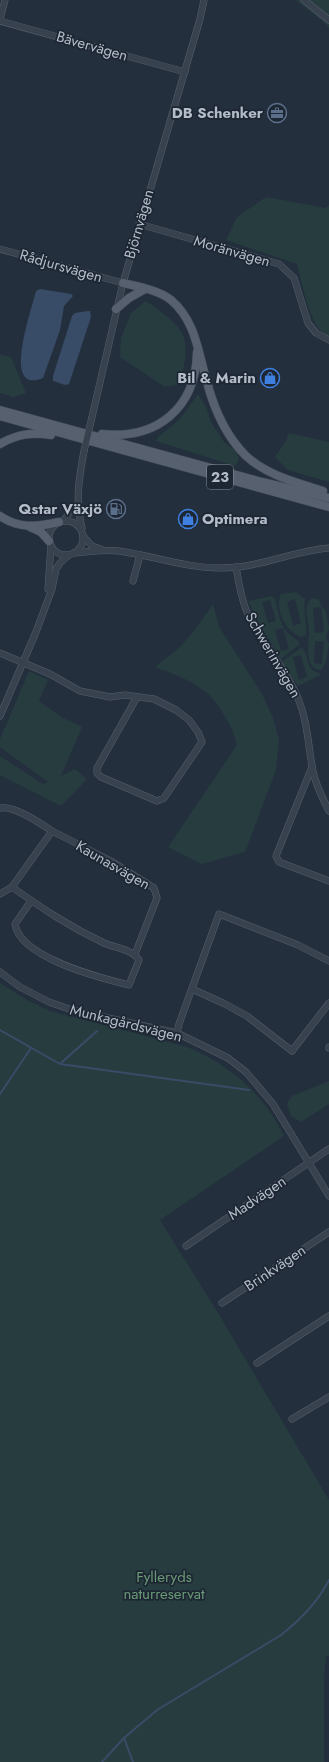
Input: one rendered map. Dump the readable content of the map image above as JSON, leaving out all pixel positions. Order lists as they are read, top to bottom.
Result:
{
  "streets": {
    "main road": ["23"],
    "street": [
      "Bävervägen",
      "Björnvägen",
      "Moränvägen",
      "Rådjursvägen",
      "Schwerinvägen",
      "Kaunasvägen",
      "Munkagårdsvägen",
      "Madvägen",
      "Brinkvägen"
    ]
  },
  "crossings": [
    ["Bävervägen", "Björnvägen"],
    ["Björnvägen", "Moränvägen"],
    ["Björnvägen", "Rådjursvägen"],
    ["Munkagårdsvägen", "Madvägen"]
  ],
  "parks": ["Fylleryds naturreservat"],
  "places": {
    "office": ["DB Schenker"],
    "shop": ["Bil & Marin", "Optimera"],
    "fuel station": ["Qstar Växjö"]
  }
}
